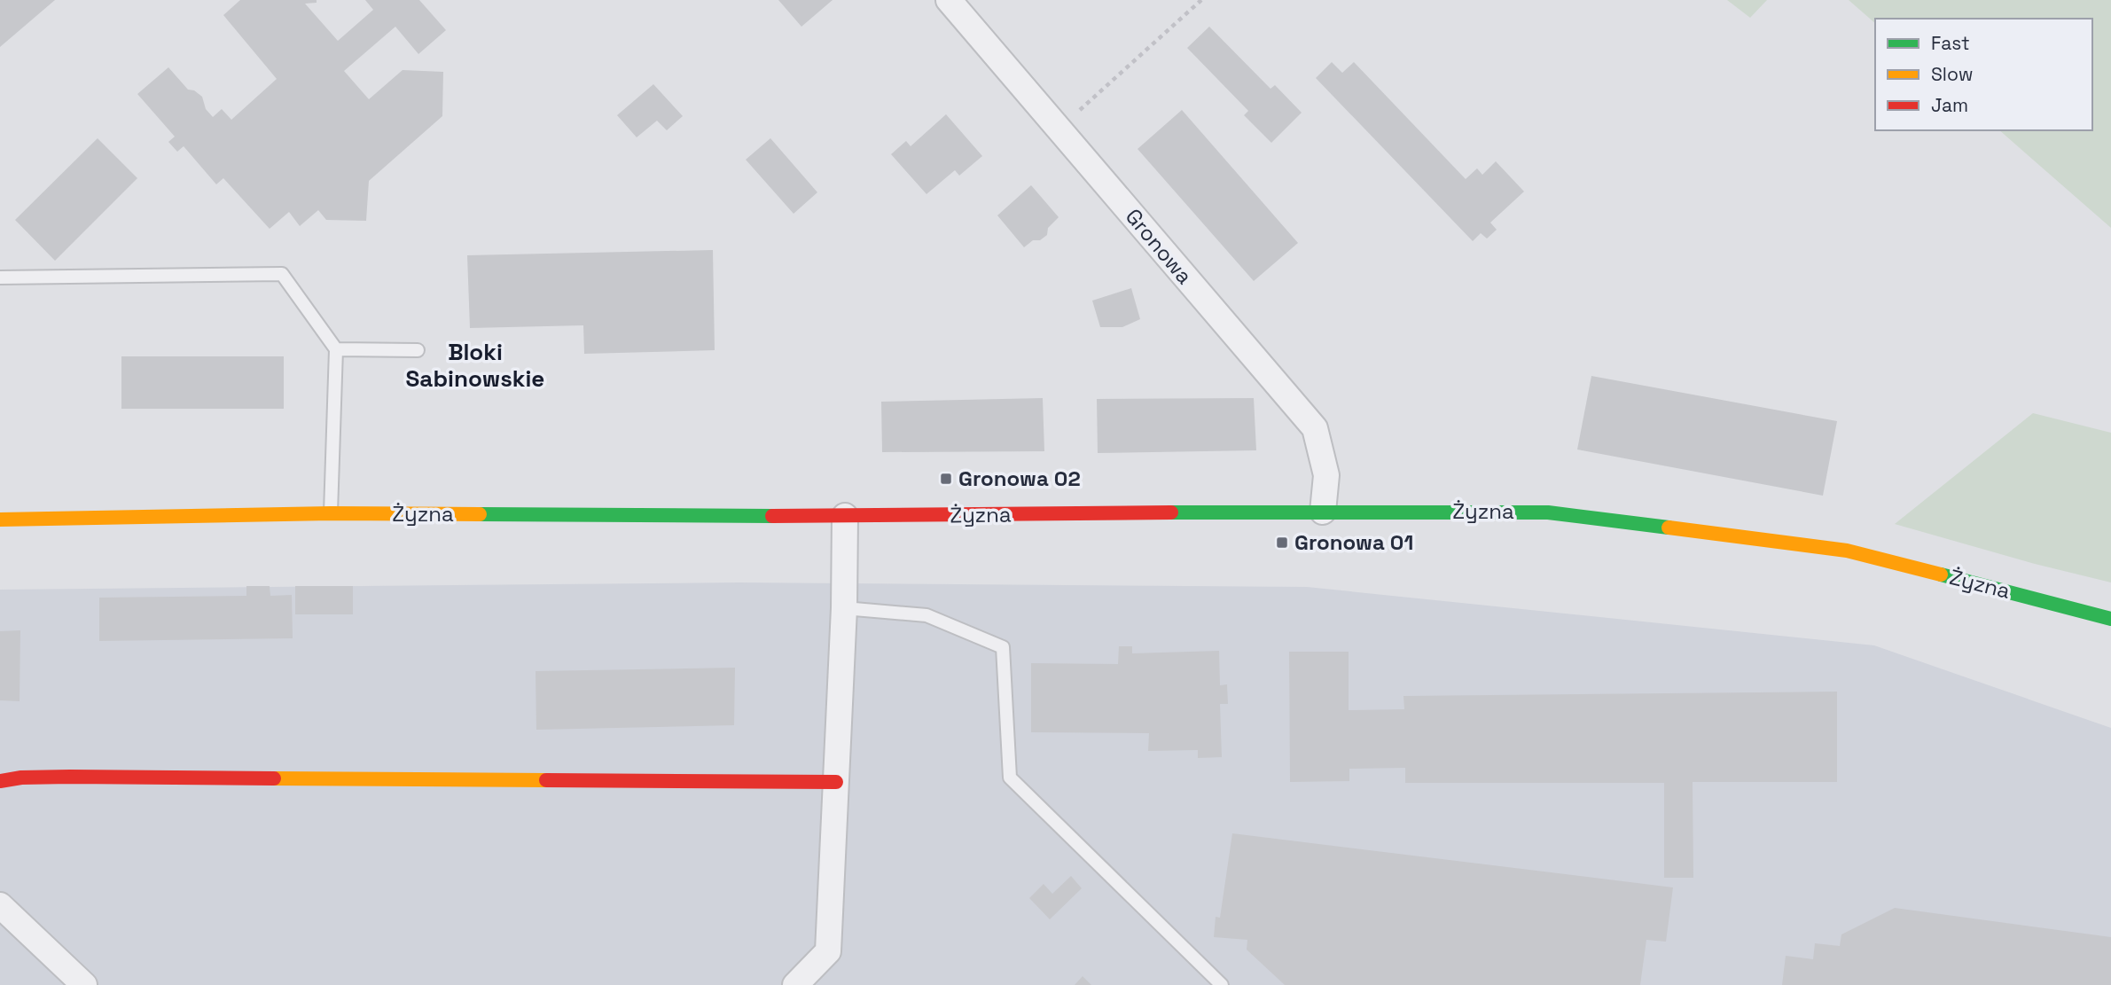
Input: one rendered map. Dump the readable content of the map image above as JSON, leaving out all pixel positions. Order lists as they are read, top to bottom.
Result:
{
  "streets": {
    "street": ["Gronowa", "Żyzna"]
  },
  "crossings": [
    ["Gronowa", "Żyzna"]
  ],
  "districts": ["Bloki Sabinowskie"],
  "places": {
    "transit": ["Gronowa 02", "Gronowa 01"]
  },
  "legend": ["Fast", "Slow", "Jam"]
}
